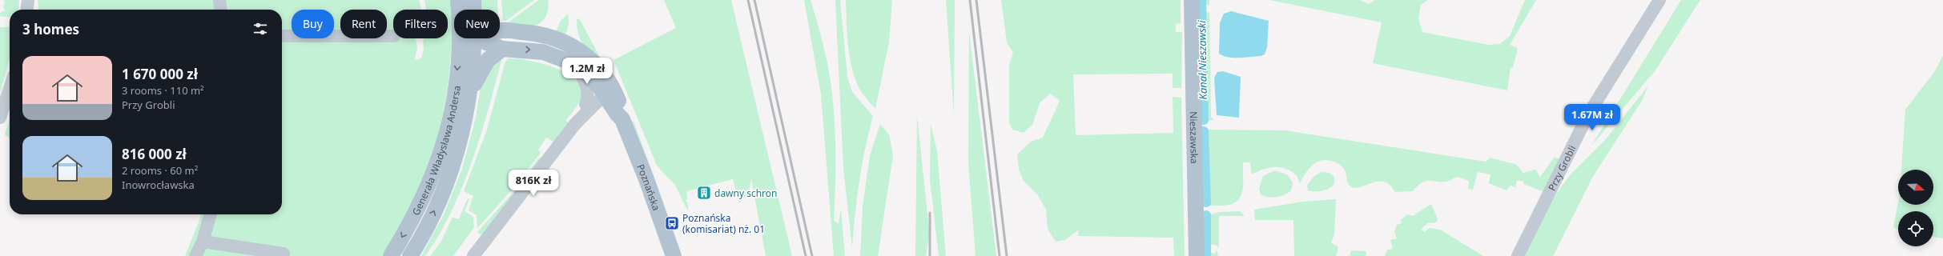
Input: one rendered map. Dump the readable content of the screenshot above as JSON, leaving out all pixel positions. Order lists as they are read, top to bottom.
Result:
{
  "streets": {
    "main road": ["Nieszawska", "Generała Władysława Andersa", "Poznańska"],
    "street": ["Przy Grobli"]
  },
  "crossings": [
    ["Generała Władysława Andersa", "Poznańska"]
  ],
  "water": ["Kanał Nieszawski"],
  "places": {
    "building": ["dawny schron"],
    "bus stop": ["Poznańska (komisariat) nż. 01"]
  },
  "north": "right",
  "page": {
    "chip": [
      "Buy",
      "Rent",
      "Filters",
      "New"
    ],
    "heading": "3 homes",
    "list": [
      {
        "name": "1 670 000 zł",
        "note": "3 rooms · 110 m² · Przy Grobli"
      },
      {
        "name": "816 000 zł",
        "note": "2 rooms · 60 m² · Inowrocławska"
      }
    ],
    "price": ["1.2M zł", "1.67M zł", "816K zł"]
  }
}
